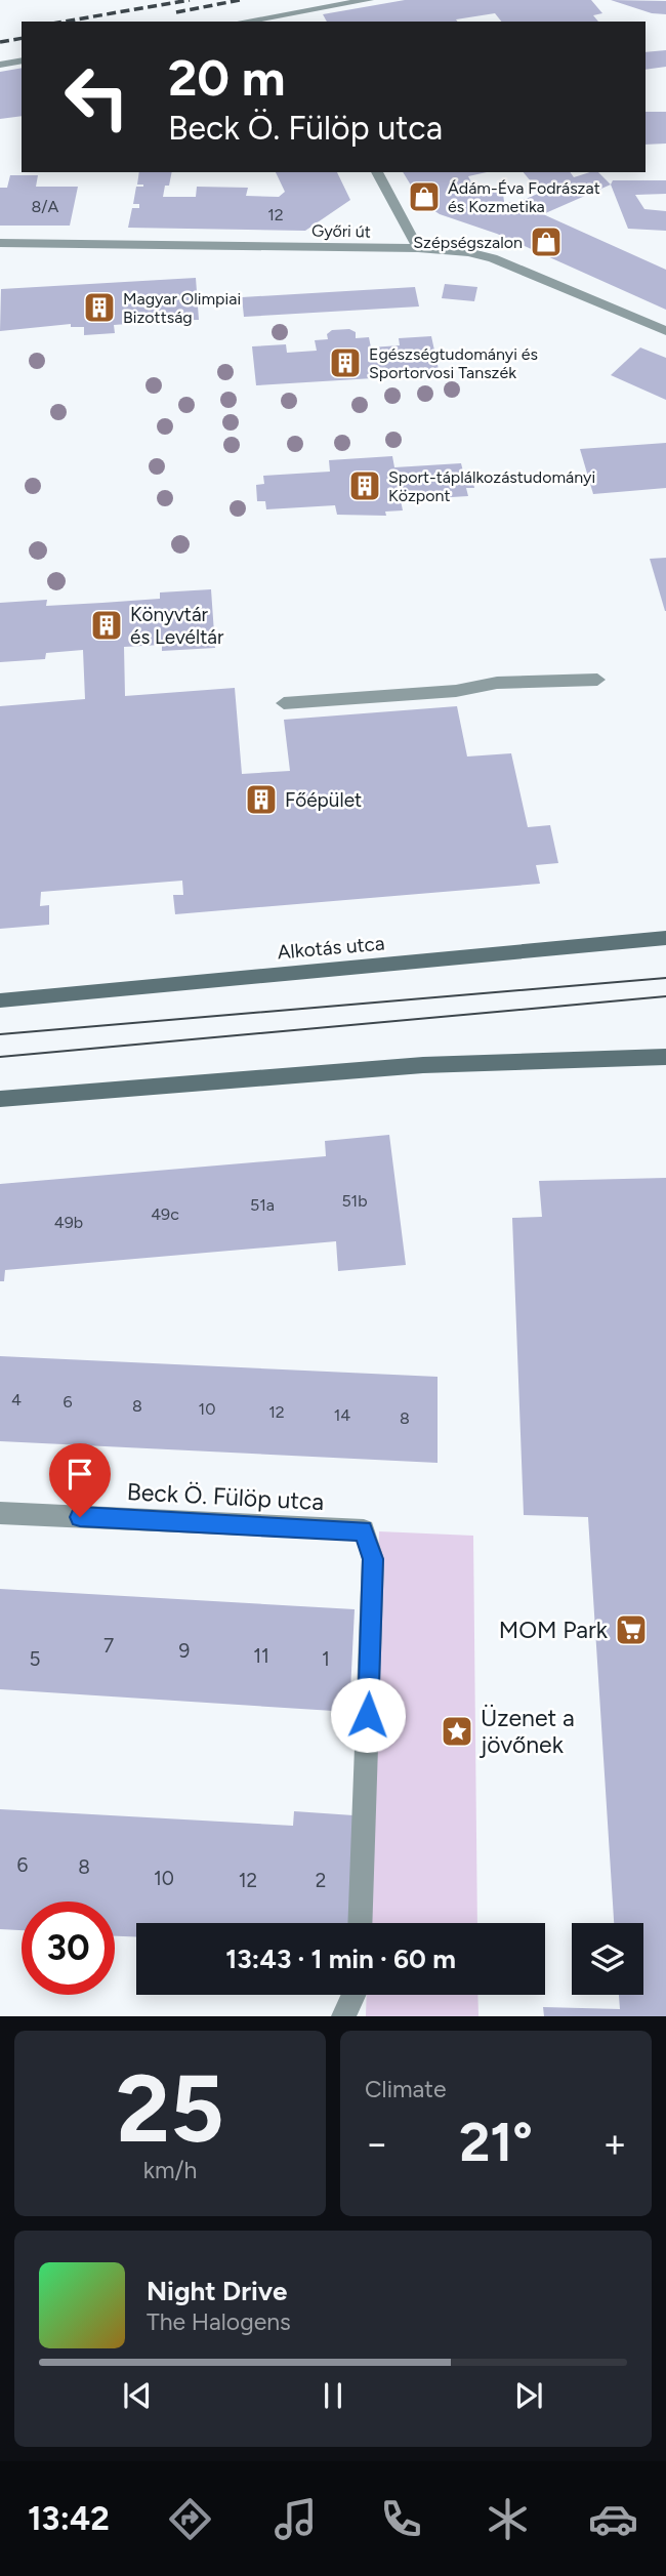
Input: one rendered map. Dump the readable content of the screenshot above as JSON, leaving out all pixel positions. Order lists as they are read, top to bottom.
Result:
{
  "streets": {
    "main road": ["Alkotás utca"],
    "street": ["Győri út", "Beck Ö. Fülöp utca"]
  },
  "places": {
    "shop": ["Ádám-Éva Fodrászat és Kozmetika", "Szépségszalon"],
    "building": [
      "Magyar Olimpiai Bizottság",
      "Egészségtudományi és Sportorvosi Tanszék",
      "Sport-táplálkozástudományi Központ",
      "Könyvtár és Levéltár",
      "Főépület"
    ],
    "supermarket": ["MOM Park"],
    "place": ["Üzenet a jövőnek"]
  },
  "house_numbers": [
    "8/A",
    "12",
    "51b",
    "51a",
    "49c",
    "49b",
    "4",
    "6",
    "8",
    "10",
    "12",
    "14",
    "8",
    "7",
    "9",
    "11",
    "5",
    "1",
    "6",
    "8",
    "10",
    "12",
    "2"
  ],
  "page": {
    "turn": ["20 m", "Beck Ö. Fülöp utca"],
    "limit": "30",
    "trip": "13:43 · 1 min · 60 m",
    "tile": [
      ["25", "km/h"],
      "Climate"
    ],
    "heat": ["−", "21°", "+"],
    "song": ["Night Drive", "The Halogens"],
    "tabs": "13:42"
  }
}
